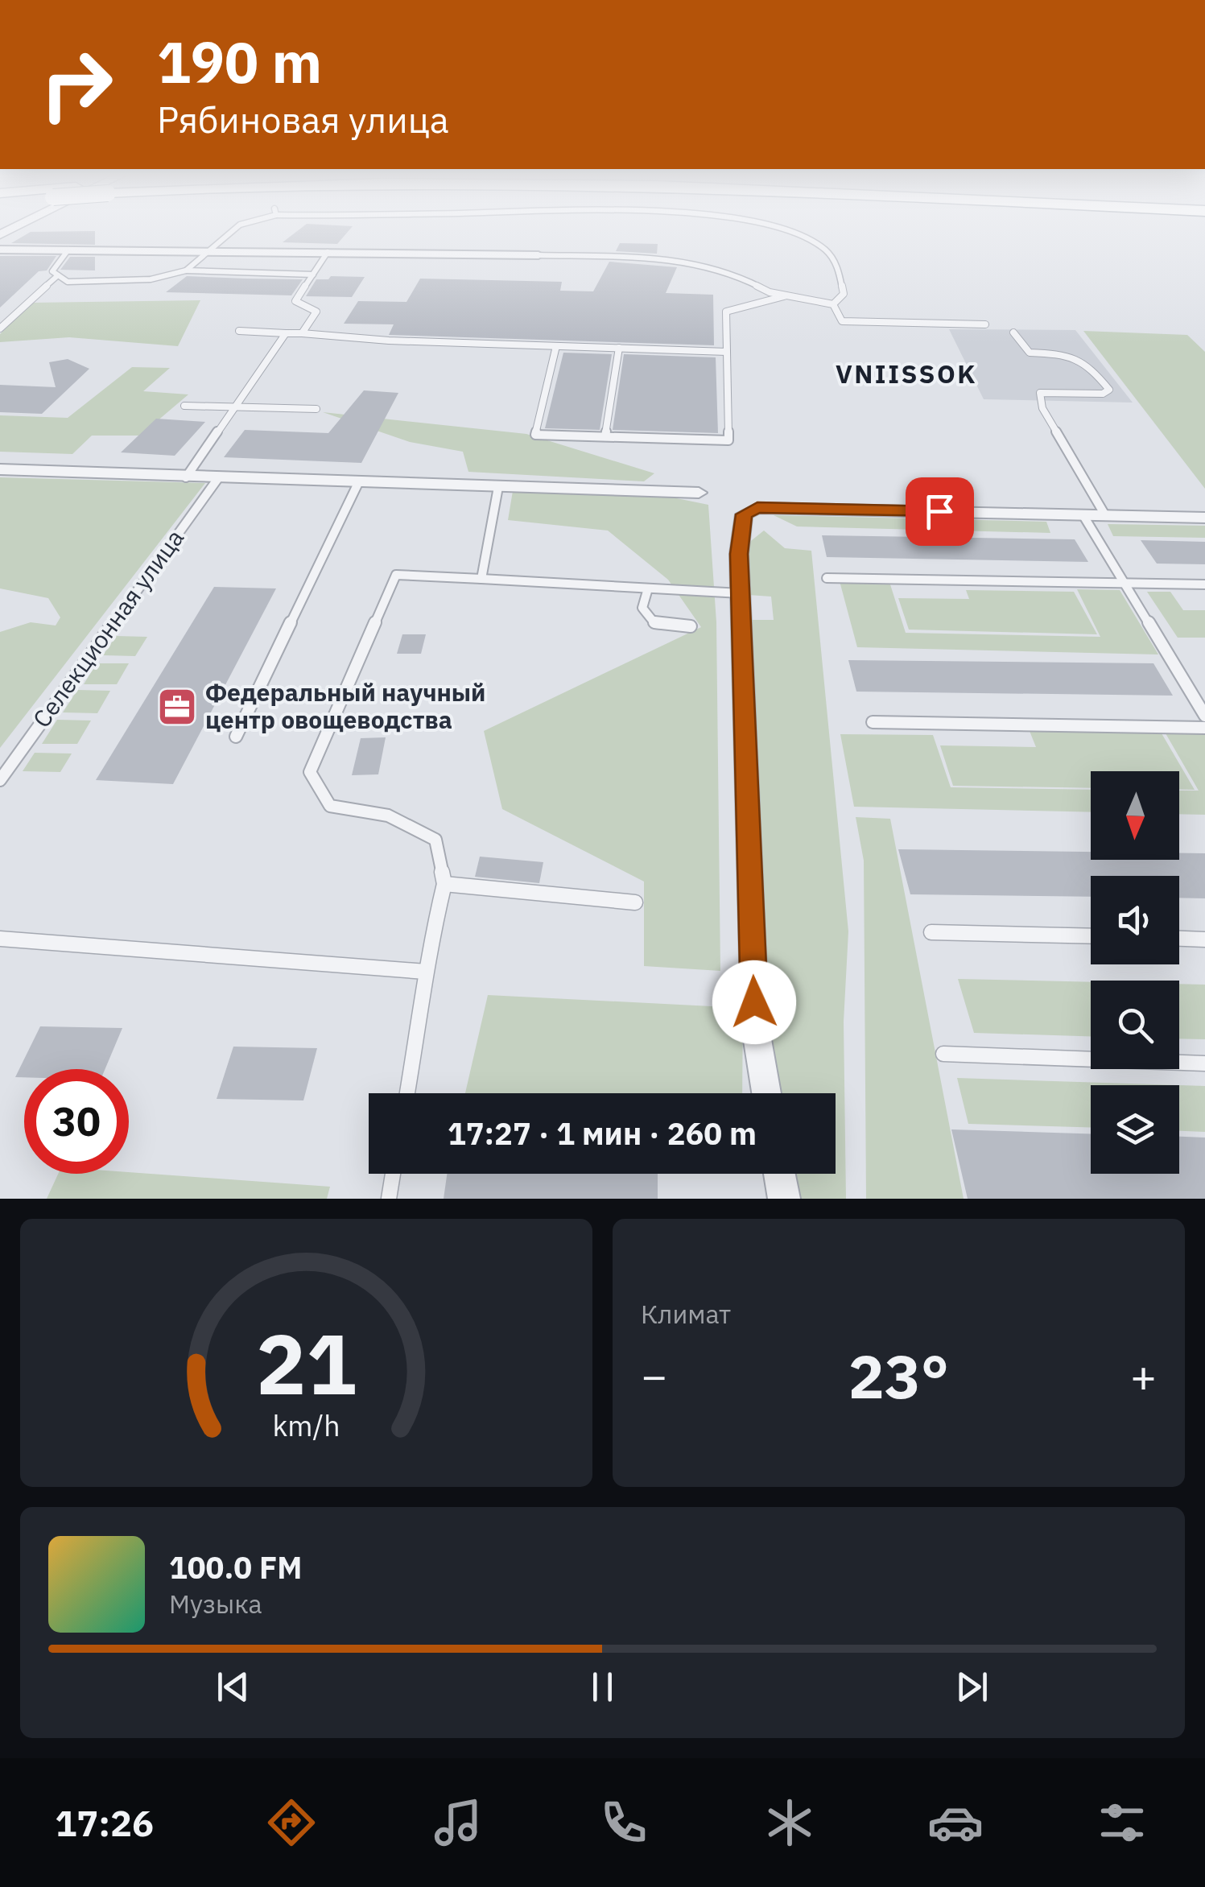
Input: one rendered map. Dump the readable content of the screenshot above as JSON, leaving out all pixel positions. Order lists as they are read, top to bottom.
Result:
{
  "streets": {
    "lane": ["Селекционная улица"]
  },
  "districts": ["VNIISSOK"],
  "places": {
    "office": ["Федеральный научный центр овощеводства"]
  },
  "north": "bottom",
  "page": {
    "turn": ["190 m", "Рябиновая улица"],
    "limit": "30",
    "trip": "17:27 · 1 мин · 260 m",
    "tile": "Климат",
    "heat": ["−", "23°", "+"],
    "song": ["100.0 FM", "Музыка"],
    "tabs": "17:26",
    "gauge": ["21", "km/h"]
  }
}
